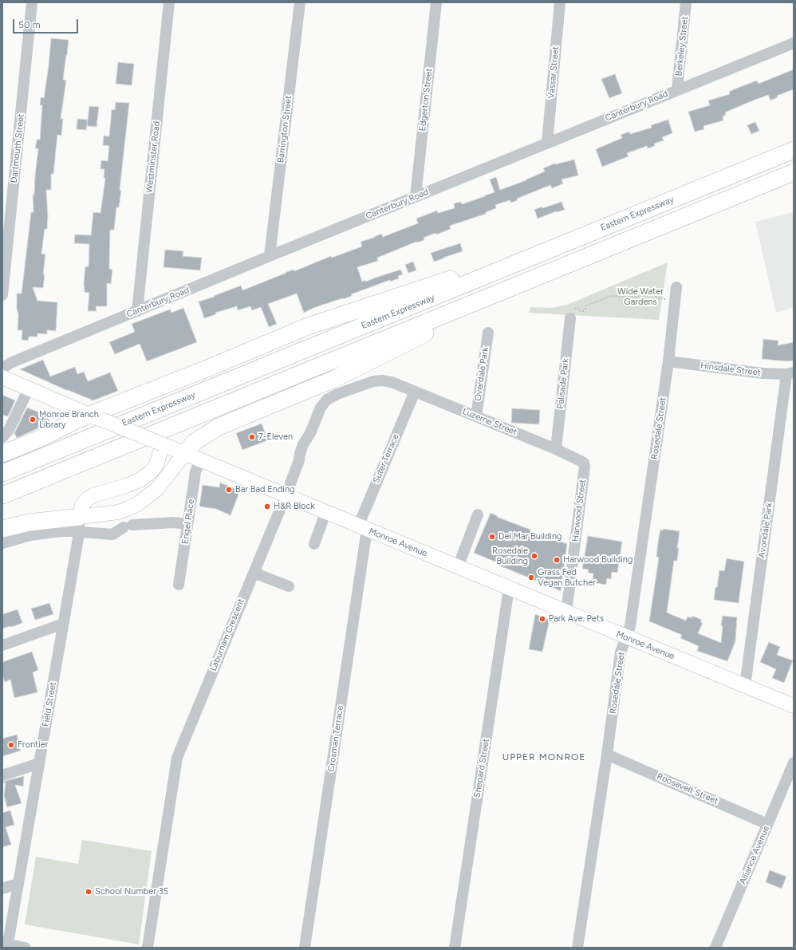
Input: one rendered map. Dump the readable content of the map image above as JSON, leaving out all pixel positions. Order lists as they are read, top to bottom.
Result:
{
  "streets": {
    "highway": ["Eastern Expressway"],
    "main road": ["Monroe Avenue"],
    "street": [
      "Berkeley Street",
      "Vassar Street",
      "Edgerton Street",
      "Canterbury Road",
      "Barrington Street",
      "Dartmouth Street",
      "Westminster Road",
      "Hinsdale Street",
      "Overdale Park",
      "Palisade Park",
      "Luzerne Street",
      "Rosedale Street",
      "Suter Terrace",
      "Harwood Street",
      "Engel Place",
      "Avondale Park",
      "Laburnam Crescent",
      "Field Street",
      "Crosman Terrace",
      "Shepard Street",
      "Roosevelt Street",
      "Alliance Avenue"
    ]
  },
  "crossings": [
    ["Berkeley Street", "Canterbury Road"],
    ["Vassar Street", "Canterbury Road"],
    ["Edgerton Street", "Canterbury Road"],
    ["Canterbury Road", "Barrington Street"],
    ["Canterbury Road", "Westminster Road"],
    ["Hinsdale Street", "Rosedale Street"],
    ["Hinsdale Street", "Avondale Park"],
    ["Overdale Park", "Luzerne Street"],
    ["Palisade Park", "Luzerne Street"],
    ["Luzerne Street", "Suter Terrace"],
    ["Luzerne Street", "Harwood Street"],
    ["Luzerne Street", "Laburnam Crescent"],
    ["Rosedale Street", "Monroe Avenue"],
    ["Rosedale Street", "Roosevelt Street"],
    ["Suter Terrace", "Monroe Avenue"],
    ["Suter Terrace", "Crosman Terrace"],
    ["Harwood Street", "Monroe Avenue"],
    ["Engel Place", "Monroe Avenue"],
    ["Avondale Park", "Monroe Avenue"],
    ["Monroe Avenue", "Laburnam Crescent"],
    ["Monroe Avenue", "Crosman Terrace"],
    ["Monroe Avenue", "Shepard Street"],
    ["Roosevelt Street", "Alliance Avenue"]
  ],
  "districts": ["UPPER MONROE"],
  "parks": ["Wide Water Gardens"],
  "places": [
    "Monroe Branch Library",
    "7-Eleven",
    "Bar Bad Ending",
    "H&R Block",
    "Del Mar Building",
    "Rosedale Building",
    "Harwood Building",
    "Grass Fed Vegan Butcher",
    "Park Ave. Pets",
    "Frontier",
    "School Number 35"
  ],
  "scale_bar": "50 m"
}
